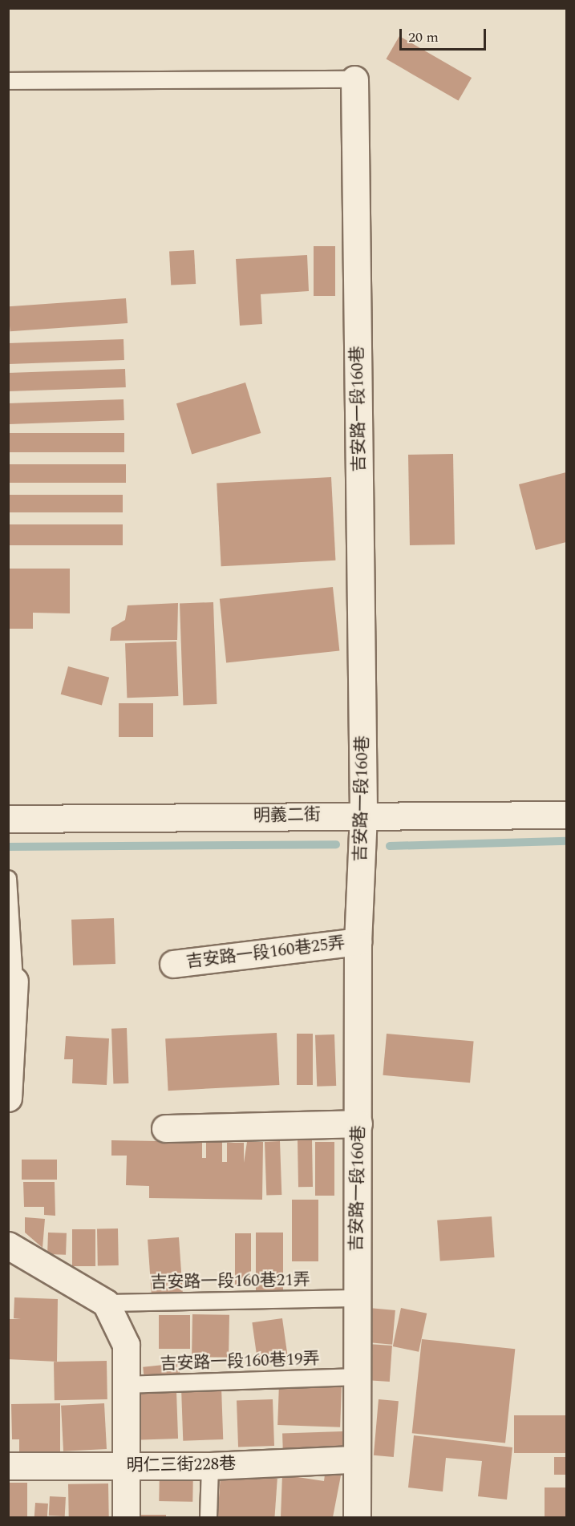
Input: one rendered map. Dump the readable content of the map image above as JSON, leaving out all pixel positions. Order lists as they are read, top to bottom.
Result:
{
  "streets": {
    "street": [
      "吉安路一段160巷",
      "明義二街",
      "吉安路一段160巷25弄",
      "明仁三街228巷"
    ],
    "lane": ["吉安路一段160巷21弄", "吉安路一段160巷19弄"]
  },
  "crossings": [
    ["吉安路一段160巷", "明義二街"],
    ["吉安路一段160巷", "吉安路一段160巷25弄"],
    ["吉安路一段160巷", "吉安路一段160巷21弄"],
    ["吉安路一段160巷", "吉安路一段160巷19弄"],
    ["吉安路一段160巷", "明仁三街228巷"]
  ],
  "scale_bar": "20 m"
}
